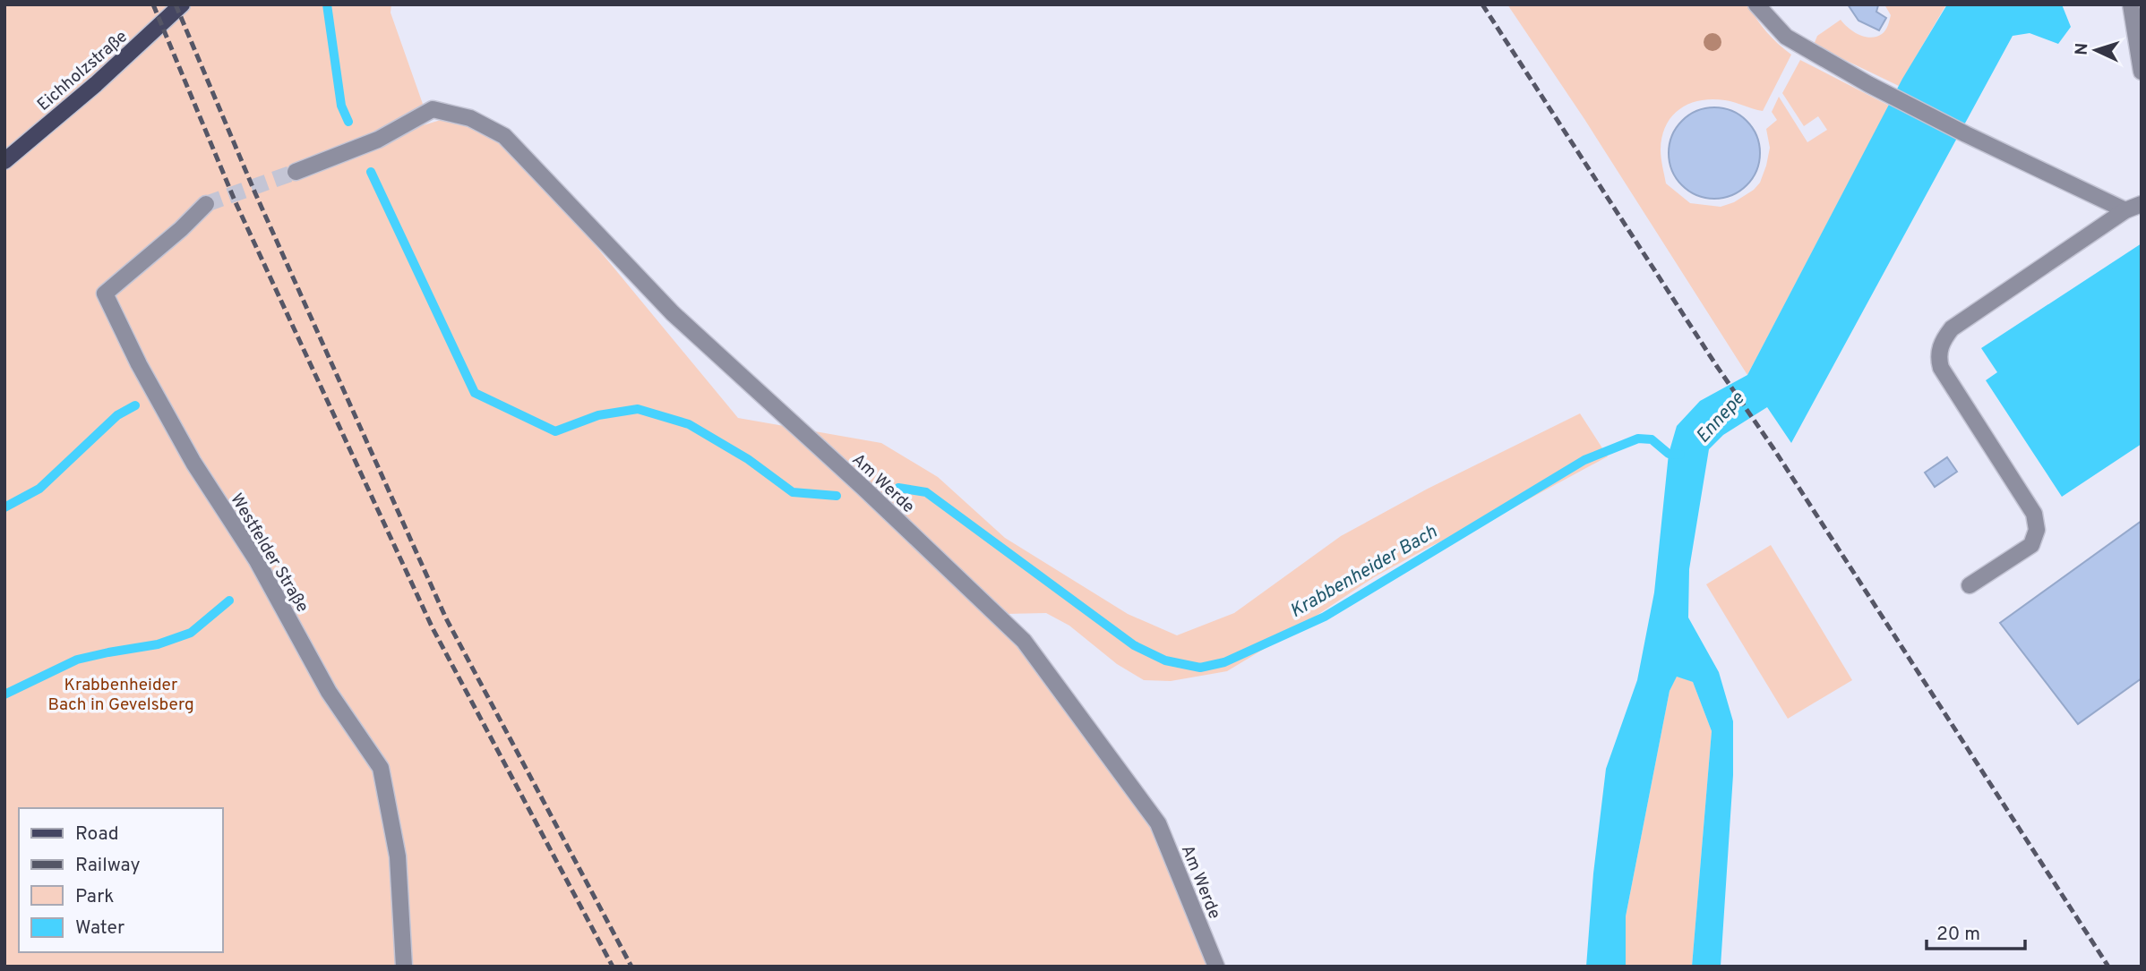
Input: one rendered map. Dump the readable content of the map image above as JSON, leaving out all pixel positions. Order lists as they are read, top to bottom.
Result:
{
  "streets": {
    "main road": ["Eichholzstraße"],
    "street": ["Am Werde", "Westfelder Straße"]
  },
  "water": ["Ennepe", "Krabbenheider Bach"],
  "parks": ["Krabbenheider Bach in Gevelsberg"],
  "legend": [
    "Road",
    "Railway",
    "Park",
    "Water"
  ],
  "scale_bar": "20 m",
  "north": "left"
}
